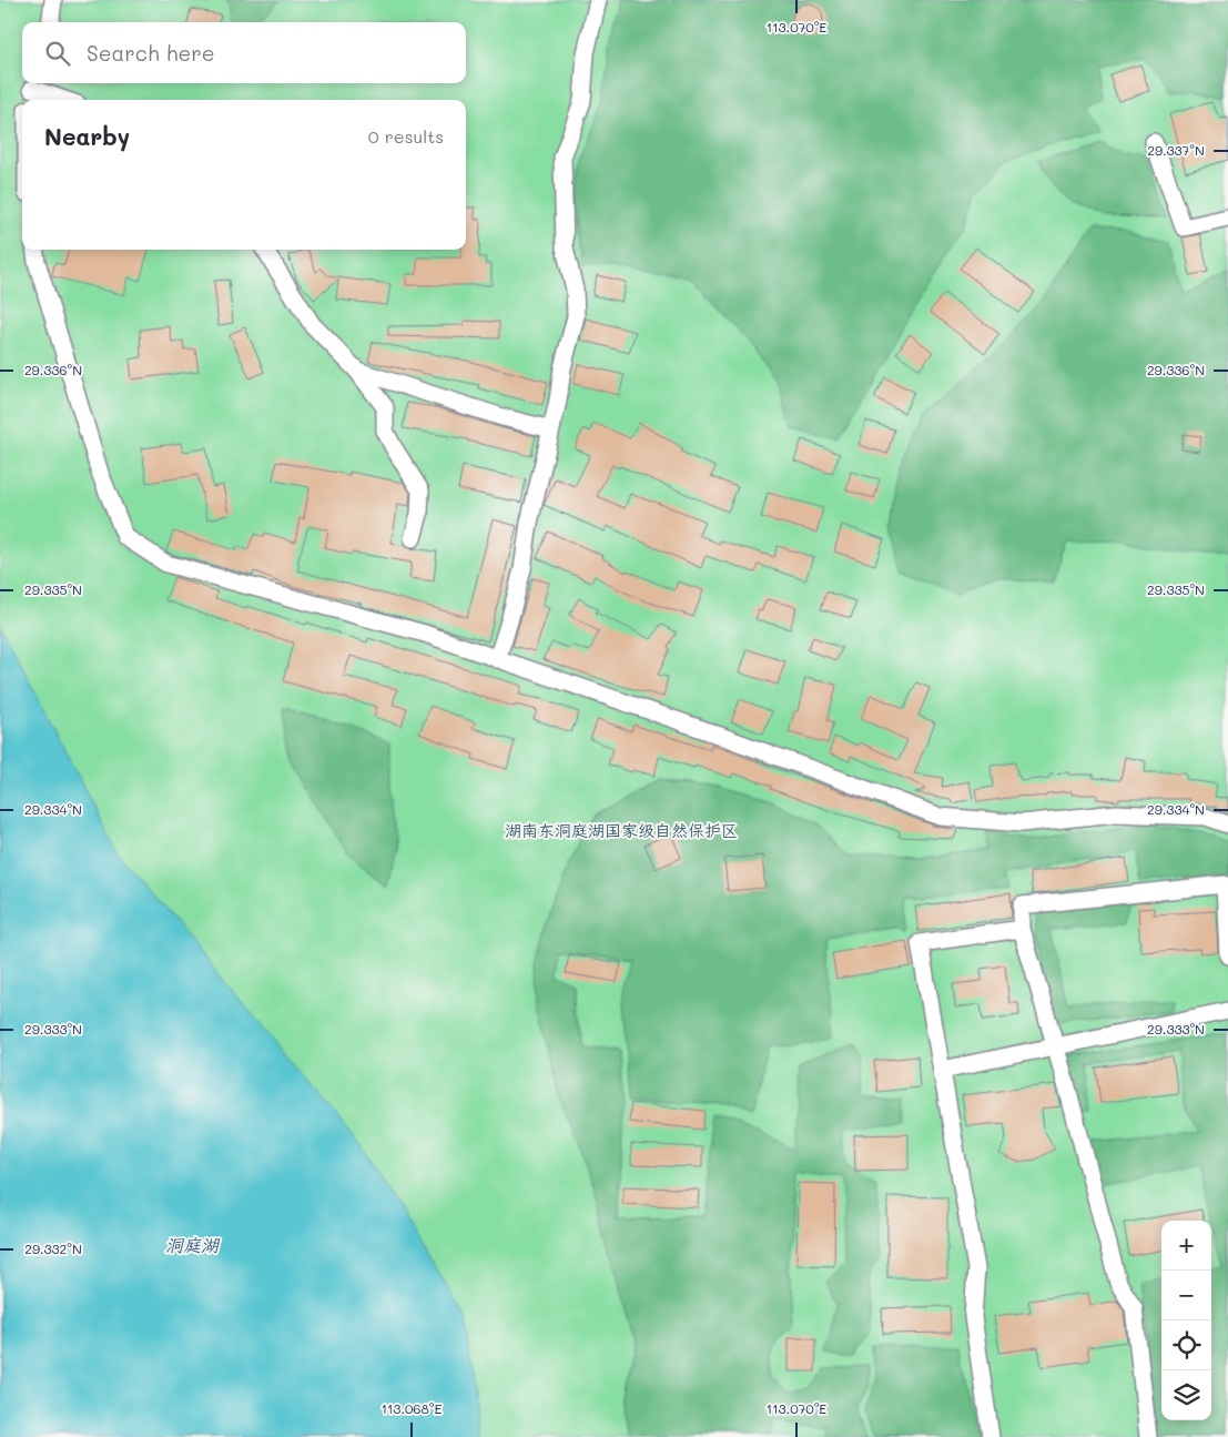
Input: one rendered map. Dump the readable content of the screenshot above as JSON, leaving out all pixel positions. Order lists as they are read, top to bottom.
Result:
{
  "water": ["洞庭湖"],
  "parks": ["湖南东洞庭湖国家级自然保护区"],
  "page": {
    "search": "Search here",
    "heading": ["Nearby", "0 results"],
    "map_buttons": ["+", "−"]
  },
  "coordinates": [
    "113.070°E",
    "29.337°N",
    "29.336°N",
    "29.335°N",
    "29.334°N",
    "29.333°N",
    "29.332°N",
    "113.068°E"
  ]
}
